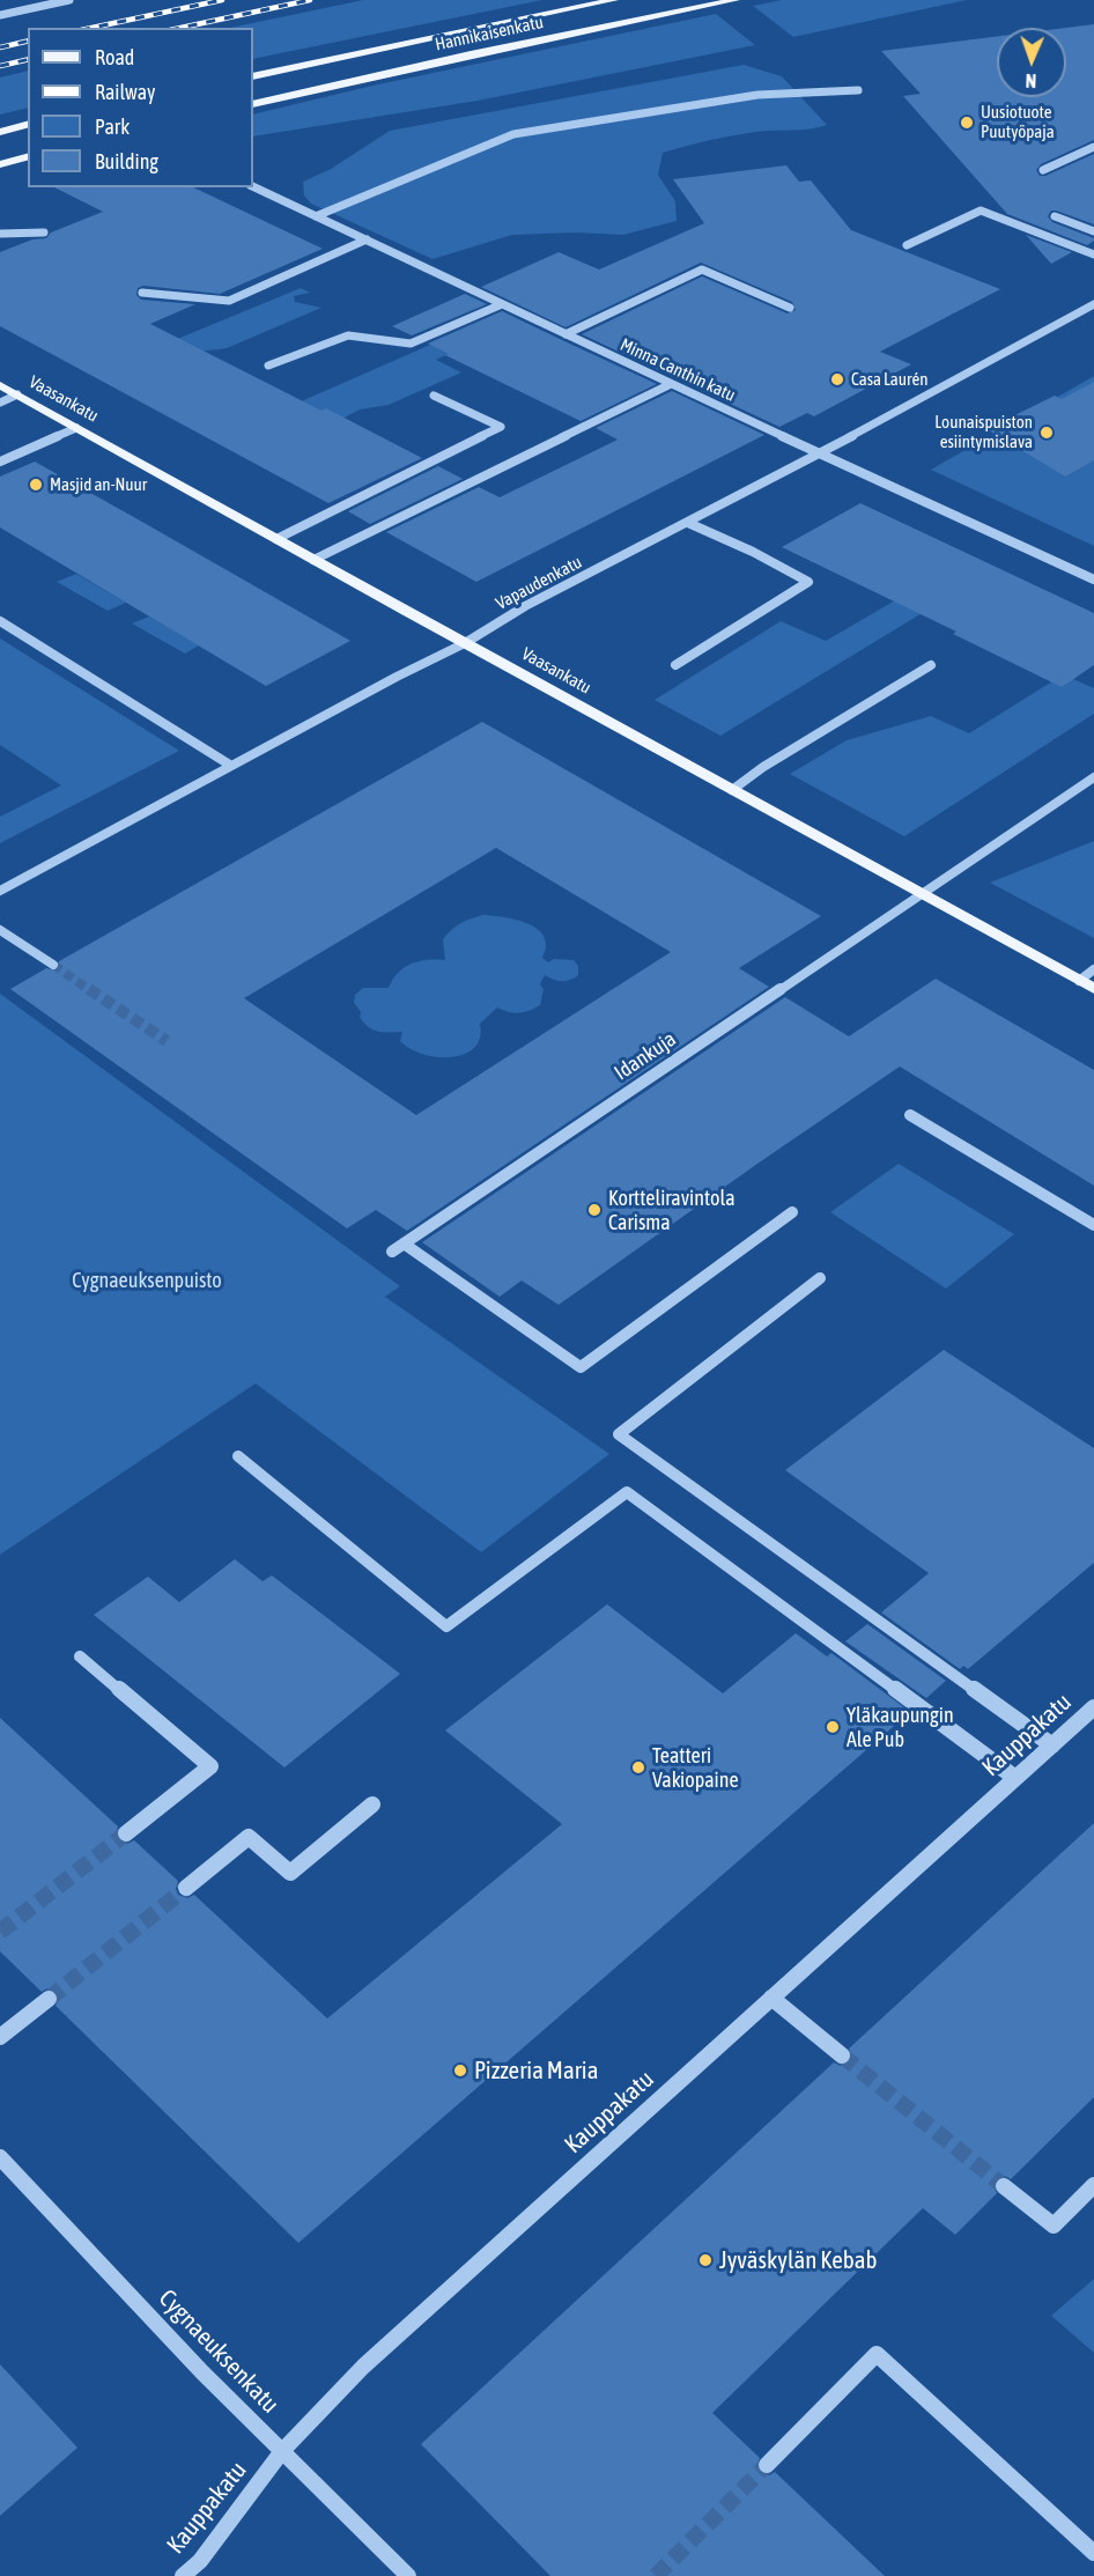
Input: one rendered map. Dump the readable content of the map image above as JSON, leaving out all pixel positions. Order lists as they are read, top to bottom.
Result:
{
  "streets": {
    "main road": ["Hannikaisenkatu", "Vaasankatu"],
    "street": [
      "Minna Canthin katu",
      "Vapaudenkatu",
      "Idankuja",
      "Kauppakatu",
      "Cygnaeuksenkatu"
    ]
  },
  "crossings": [
    ["Minna Canthin katu", "Vapaudenkatu"],
    ["Vaasankatu", "Vapaudenkatu"],
    ["Vaasankatu", "Idankuja"],
    ["Kauppakatu", "Cygnaeuksenkatu"]
  ],
  "parks": ["Cygnaeuksenpuisto"],
  "places": [
    "Uusiotuote Puutyöpaja",
    "Casa Laurén",
    "Lounaispuiston esiintymislava",
    "Masjid an-Nuur",
    "Kortteliravintola Carisma",
    "Yläkaupungin Ale Pub",
    "Teatteri Vakiopaine",
    "Pizzeria Maria",
    "Jyväskylän Kebab"
  ],
  "legend": [
    "Road",
    "Railway",
    "Park",
    "Building"
  ],
  "north": "bottom"
}
